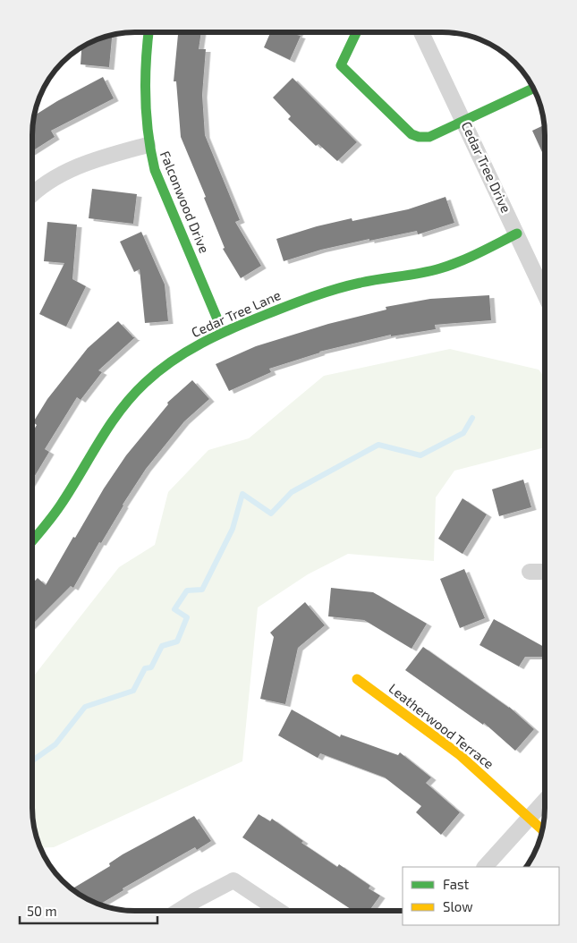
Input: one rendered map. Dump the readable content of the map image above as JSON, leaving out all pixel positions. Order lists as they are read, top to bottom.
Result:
{
  "streets": {
    "street": [
      "Cedar Tree Drive",
      "Falconwood Drive",
      "Cedar Tree Lane",
      "Leatherwood Terrace"
    ]
  },
  "crossings": [
    ["Cedar Tree Drive", "Cedar Tree Lane"],
    ["Falconwood Drive", "Cedar Tree Lane"]
  ],
  "legend": ["Fast", "Slow"],
  "scale_bar": "50 m"
}
